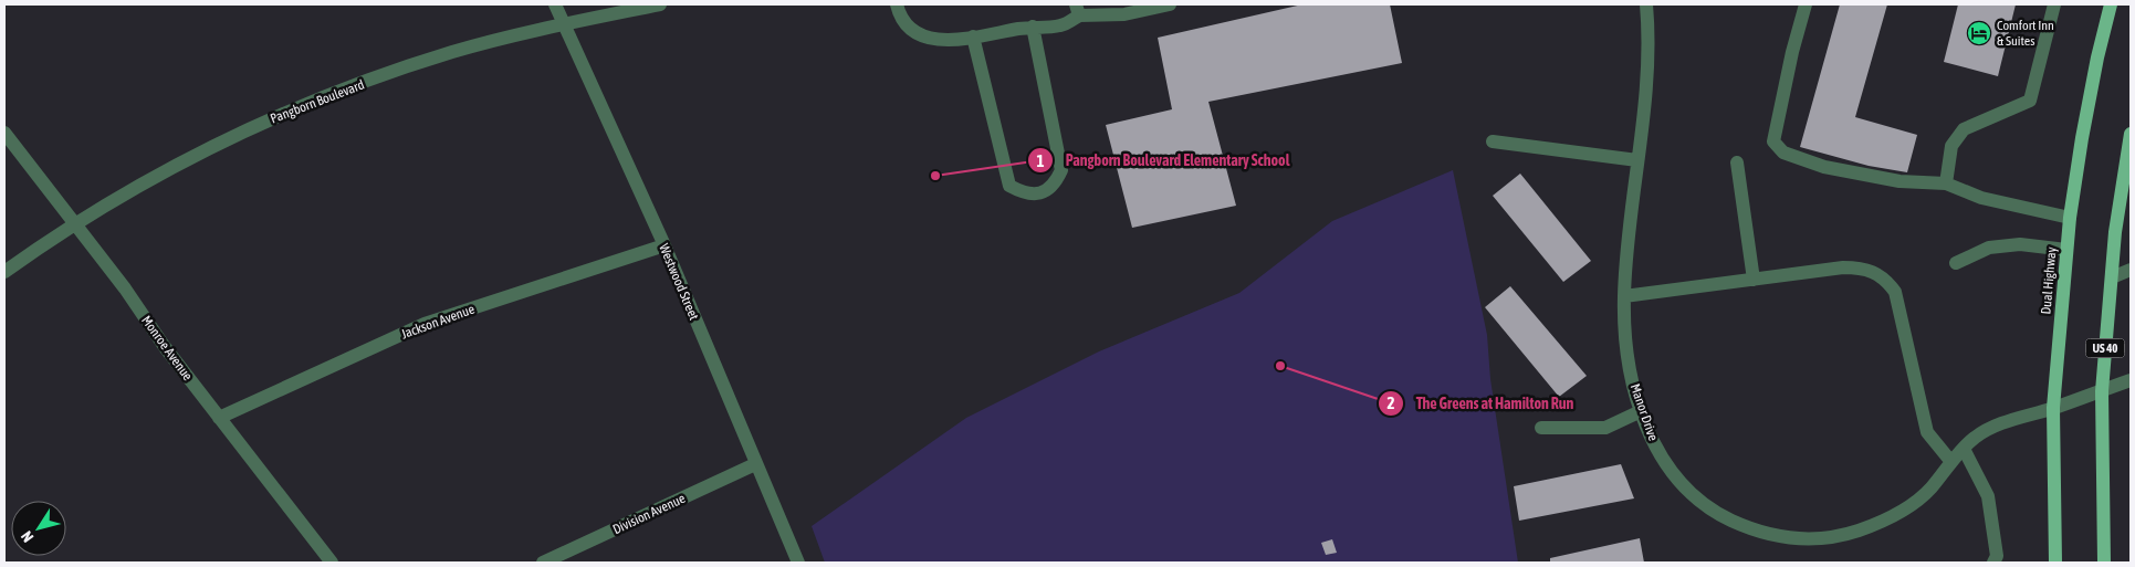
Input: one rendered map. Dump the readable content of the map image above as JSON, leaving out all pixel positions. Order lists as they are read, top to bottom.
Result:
{
  "streets": {
    "main road": ["Dual Highway", "US 40"],
    "street": [
      "Pangborn Boulevard",
      "Westwood Street",
      "Jackson Avenue",
      "Monroe Avenue",
      "Manor Drive",
      "Division Avenue"
    ]
  },
  "crossings": [
    ["Pangborn Boulevard", "Westwood Street"],
    ["Pangborn Boulevard", "Monroe Avenue"],
    ["Dual Highway", "Manor Drive"],
    ["Westwood Street", "Jackson Avenue"],
    ["Westwood Street", "Division Avenue"],
    ["Jackson Avenue", "Monroe Avenue"],
    ["US 40", "Manor Drive"]
  ],
  "places": {
    "hotel": ["Comfort Inn & Suites"],
    "other": ["Pangborn Boulevard Elementary School", "The Greens at Hamilton Run"]
  },
  "north": "bottom left"
}
